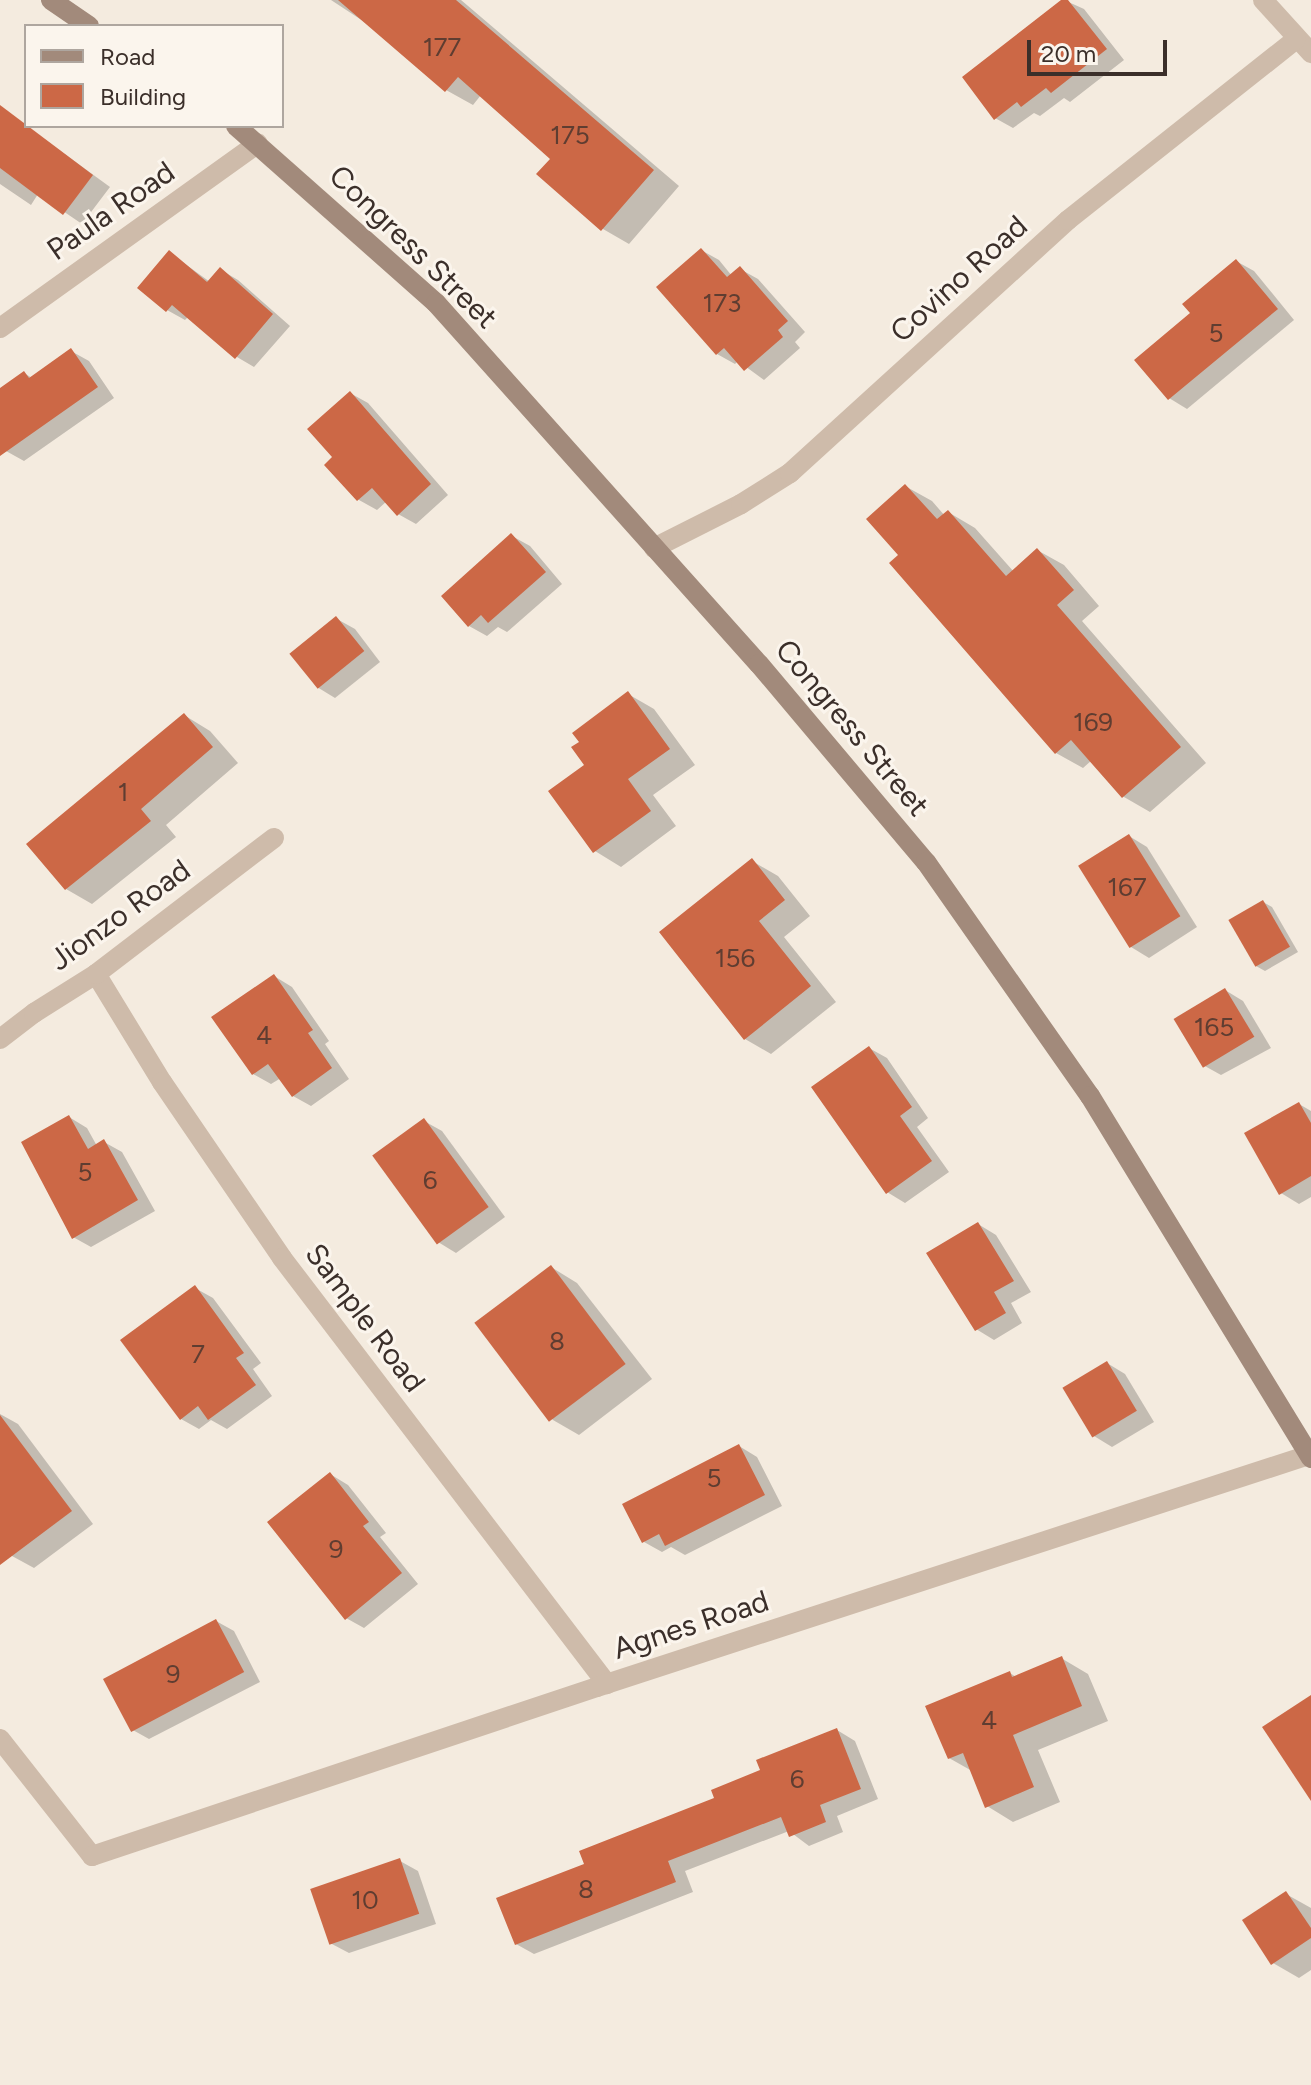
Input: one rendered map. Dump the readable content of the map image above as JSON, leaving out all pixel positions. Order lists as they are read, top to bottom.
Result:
{
  "streets": {
    "main road": ["Congress Street"],
    "street": [
      "Paula Road",
      "Covino Road",
      "Jionzo Road",
      "Sample Road",
      "Agnes Road"
    ]
  },
  "crossings": [
    ["Paula Road", "Congress Street"],
    ["Congress Street", "Covino Road"],
    ["Congress Street", "Agnes Road"],
    ["Jionzo Road", "Sample Road"],
    ["Sample Road", "Agnes Road"]
  ],
  "house_numbers": [
    "177",
    "175",
    "173",
    "5",
    "169",
    "1",
    "167",
    "156",
    "165",
    "4",
    "5",
    "6",
    "8",
    "7",
    "5",
    "9",
    "9",
    "4",
    "6",
    "8",
    "10"
  ],
  "legend": ["Road", "Building"],
  "scale_bar": "20 m"
}
